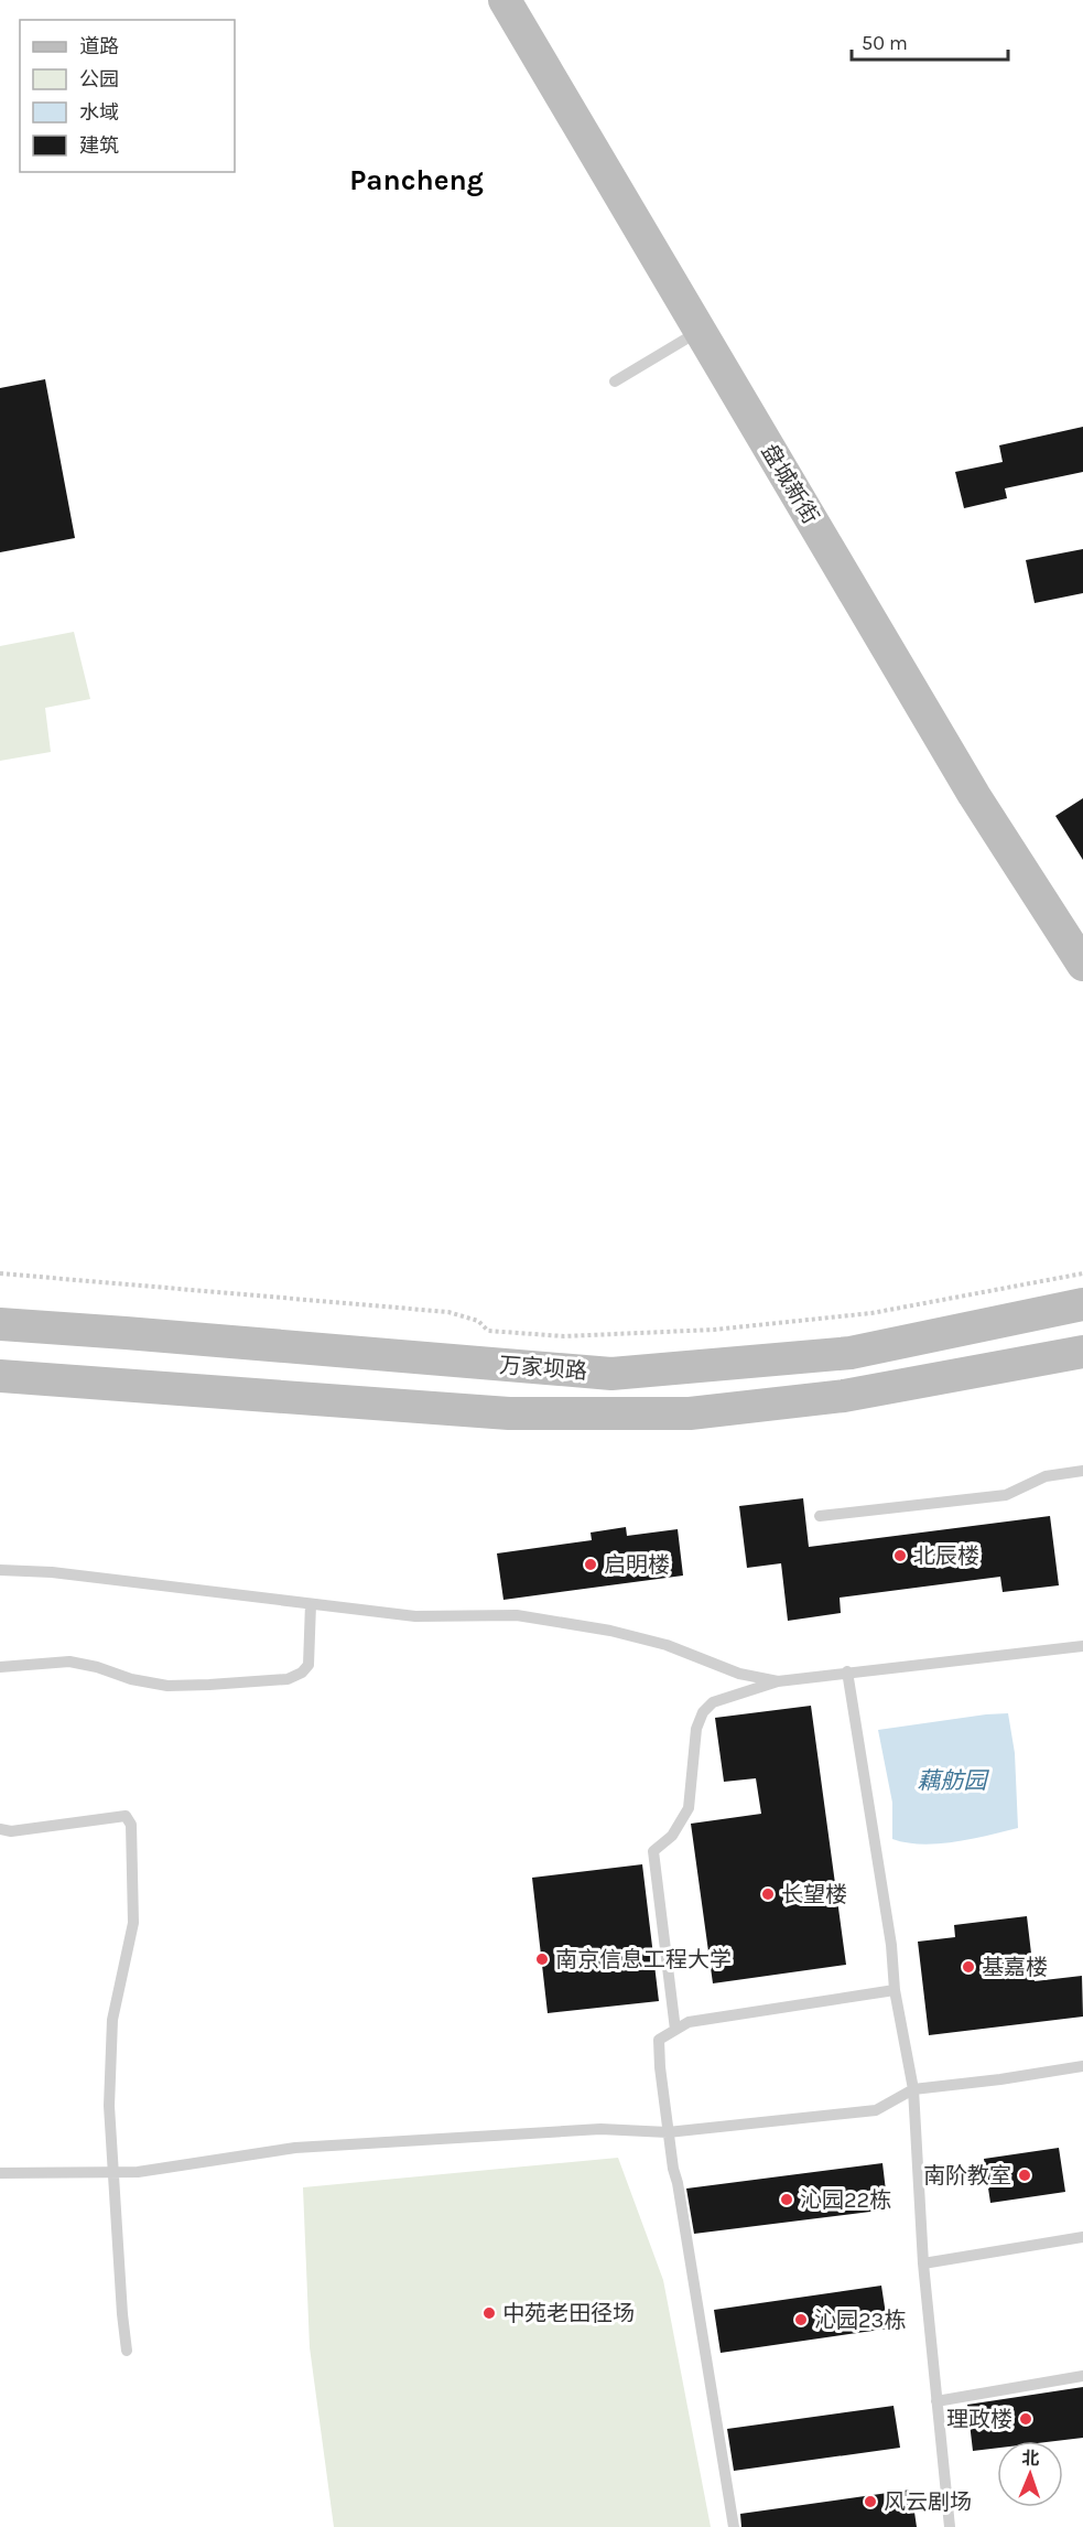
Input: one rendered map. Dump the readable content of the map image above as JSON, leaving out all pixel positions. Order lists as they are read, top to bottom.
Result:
{
  "streets": {
    "main road": ["盘城新街", "万家坝路"]
  },
  "districts": ["Pancheng"],
  "water": ["藕舫园"],
  "places": [
    "北辰楼",
    "启明楼",
    "长望楼",
    "南京信息工程大学",
    "基嘉楼",
    "南阶教室",
    "沁园22栋",
    "中苑老田径场",
    "沁园23栋",
    "理政楼",
    "风云剧场"
  ],
  "legend": [
    "道路",
    "公园",
    "水域",
    "建筑"
  ],
  "scale_bar": "50 m",
  "north": "top"
}
